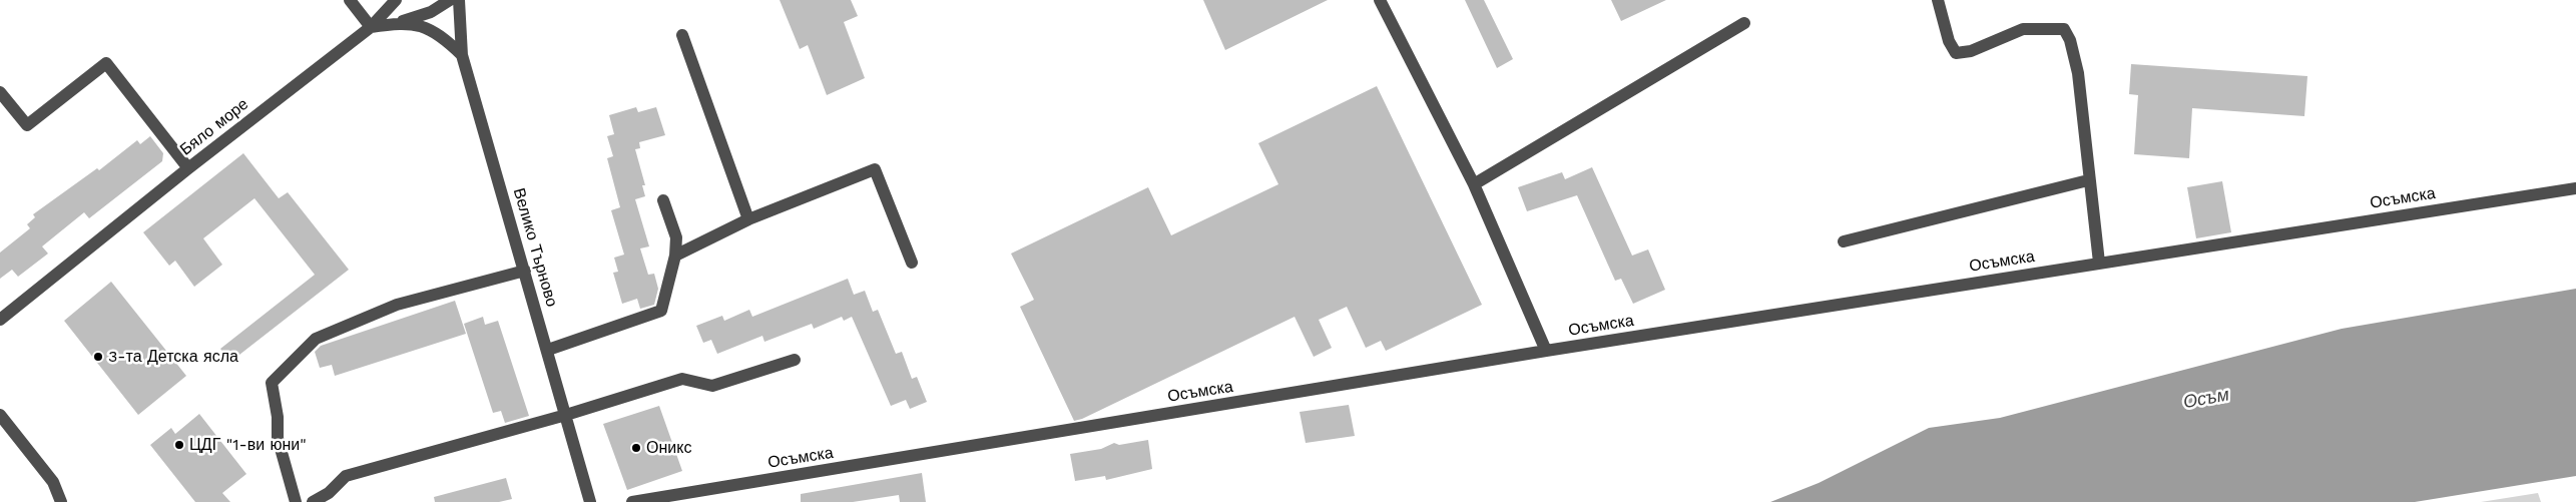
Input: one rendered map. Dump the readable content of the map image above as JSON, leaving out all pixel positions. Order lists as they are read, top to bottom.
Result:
{
  "streets": {
    "street": ["Бяло море", "Осъмска", "Велико Търново"]
  },
  "crossings": [
    ["Бяло море", "Велико Търново"]
  ],
  "water": ["Осъм"],
  "places": ["3-та Детска ясла", "ЦДГ \"1-ви юни\"", "Оникс"]
}
